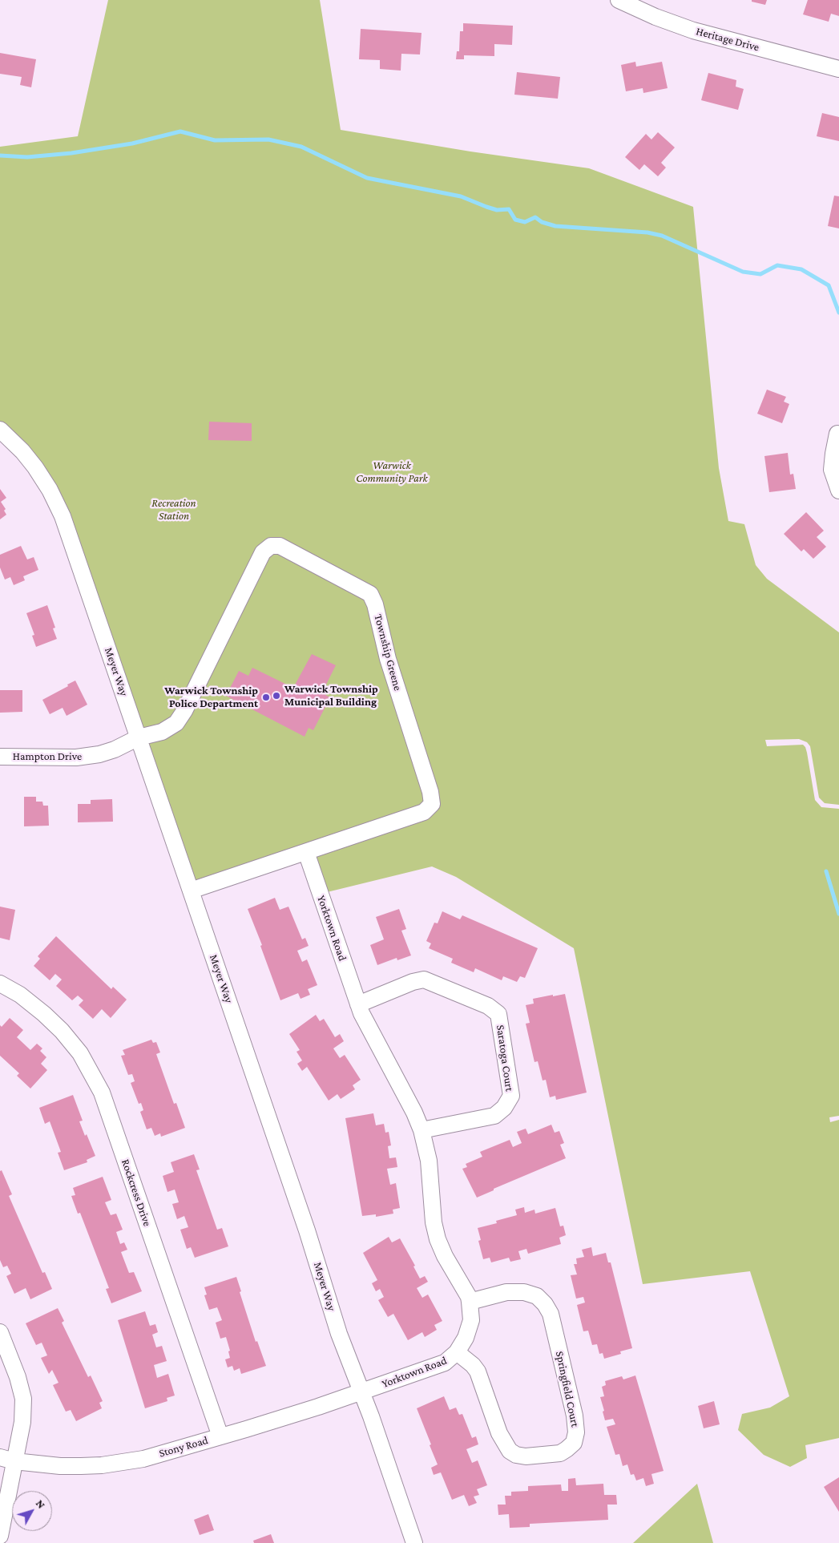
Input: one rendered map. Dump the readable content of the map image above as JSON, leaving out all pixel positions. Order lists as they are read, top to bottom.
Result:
{
  "streets": {
    "street": [
      "Heritage Drive",
      "Township Greene",
      "Meyer Way",
      "Hampton Drive",
      "Yorktown Road",
      "Saratoga Court",
      "Rockcress Drive",
      "Springfield Court",
      "Stony Road"
    ]
  },
  "crossings": [
    ["Township Greene", "Meyer Way"],
    ["Township Greene", "Hampton Drive"],
    ["Township Greene", "Yorktown Road"],
    ["Meyer Way", "Hampton Drive"],
    ["Meyer Way", "Yorktown Road"],
    ["Meyer Way", "Stony Road"],
    ["Yorktown Road", "Saratoga Court"],
    ["Yorktown Road", "Springfield Court"],
    ["Yorktown Road", "Stony Road"],
    ["Rockcress Drive", "Stony Road"]
  ],
  "parks": ["Warwick Community Park", "Recreation Station"],
  "places": ["Warwick Township Municipal Building", "Warwick Township Police Department"],
  "north": "top right"
}
